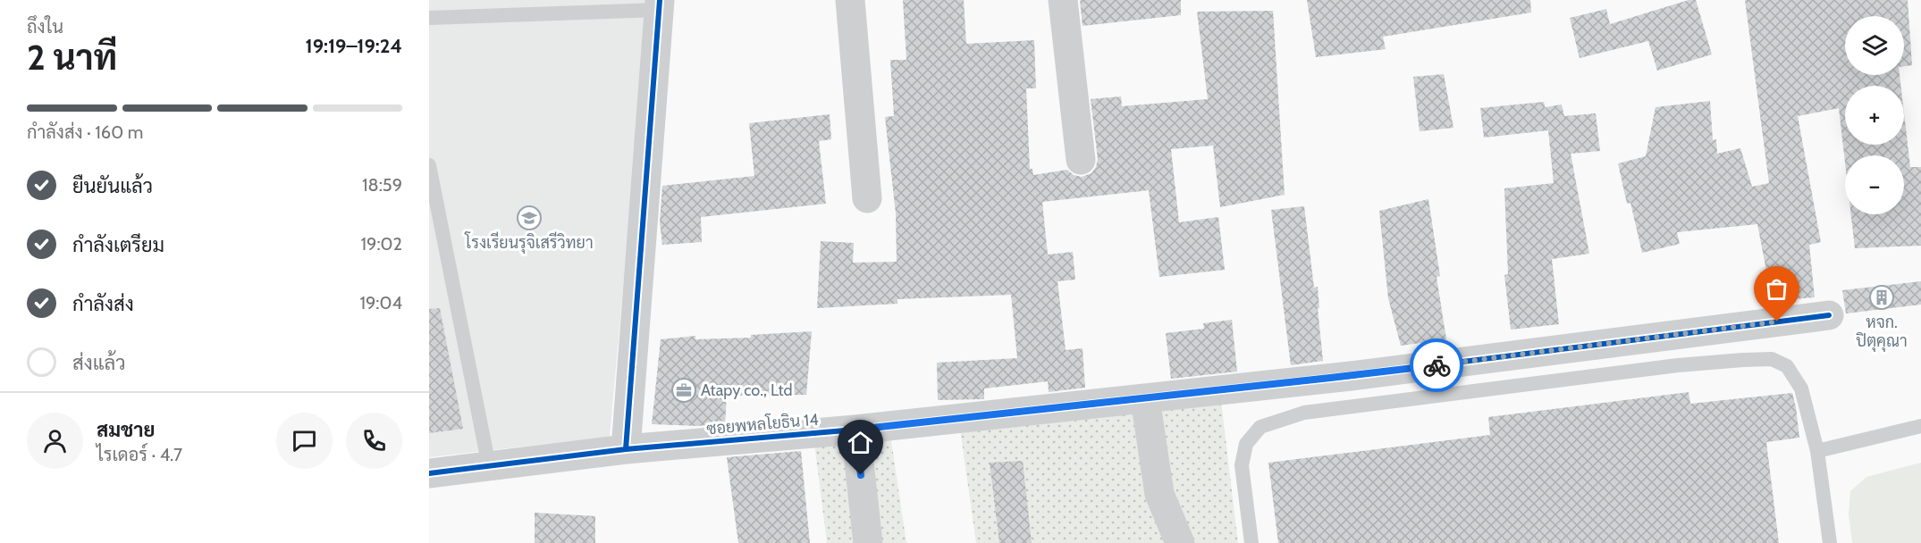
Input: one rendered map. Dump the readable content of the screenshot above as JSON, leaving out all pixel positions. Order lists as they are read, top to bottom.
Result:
{
  "streets": {
    "street": ["ซอยพหลโยธิน 14"]
  },
  "places": {
    "school or university": ["โรงเรียนรุจิเสรีวิทยา"],
    "building": ["หจก. ปิตุคุณา"],
    "office": ["Atapy co., Ltd"]
  },
  "page": {
    "heading": ["2 นาที", "ถึงใน", "19:19–19:24"],
    "panel": ["สมชาย", "ไรเดอร์ · 4.7"],
    "map_buttons": ["+", "−"],
    "bar": "กำลังส่ง · 160 m",
    "list": [
      ["ยืนยันแล้ว", "18:59"],
      ["กำลังเตรียม", "19:02"],
      ["กำลังส่ง", "19:04"],
      "ส่งแล้ว"
    ]
  }
}
